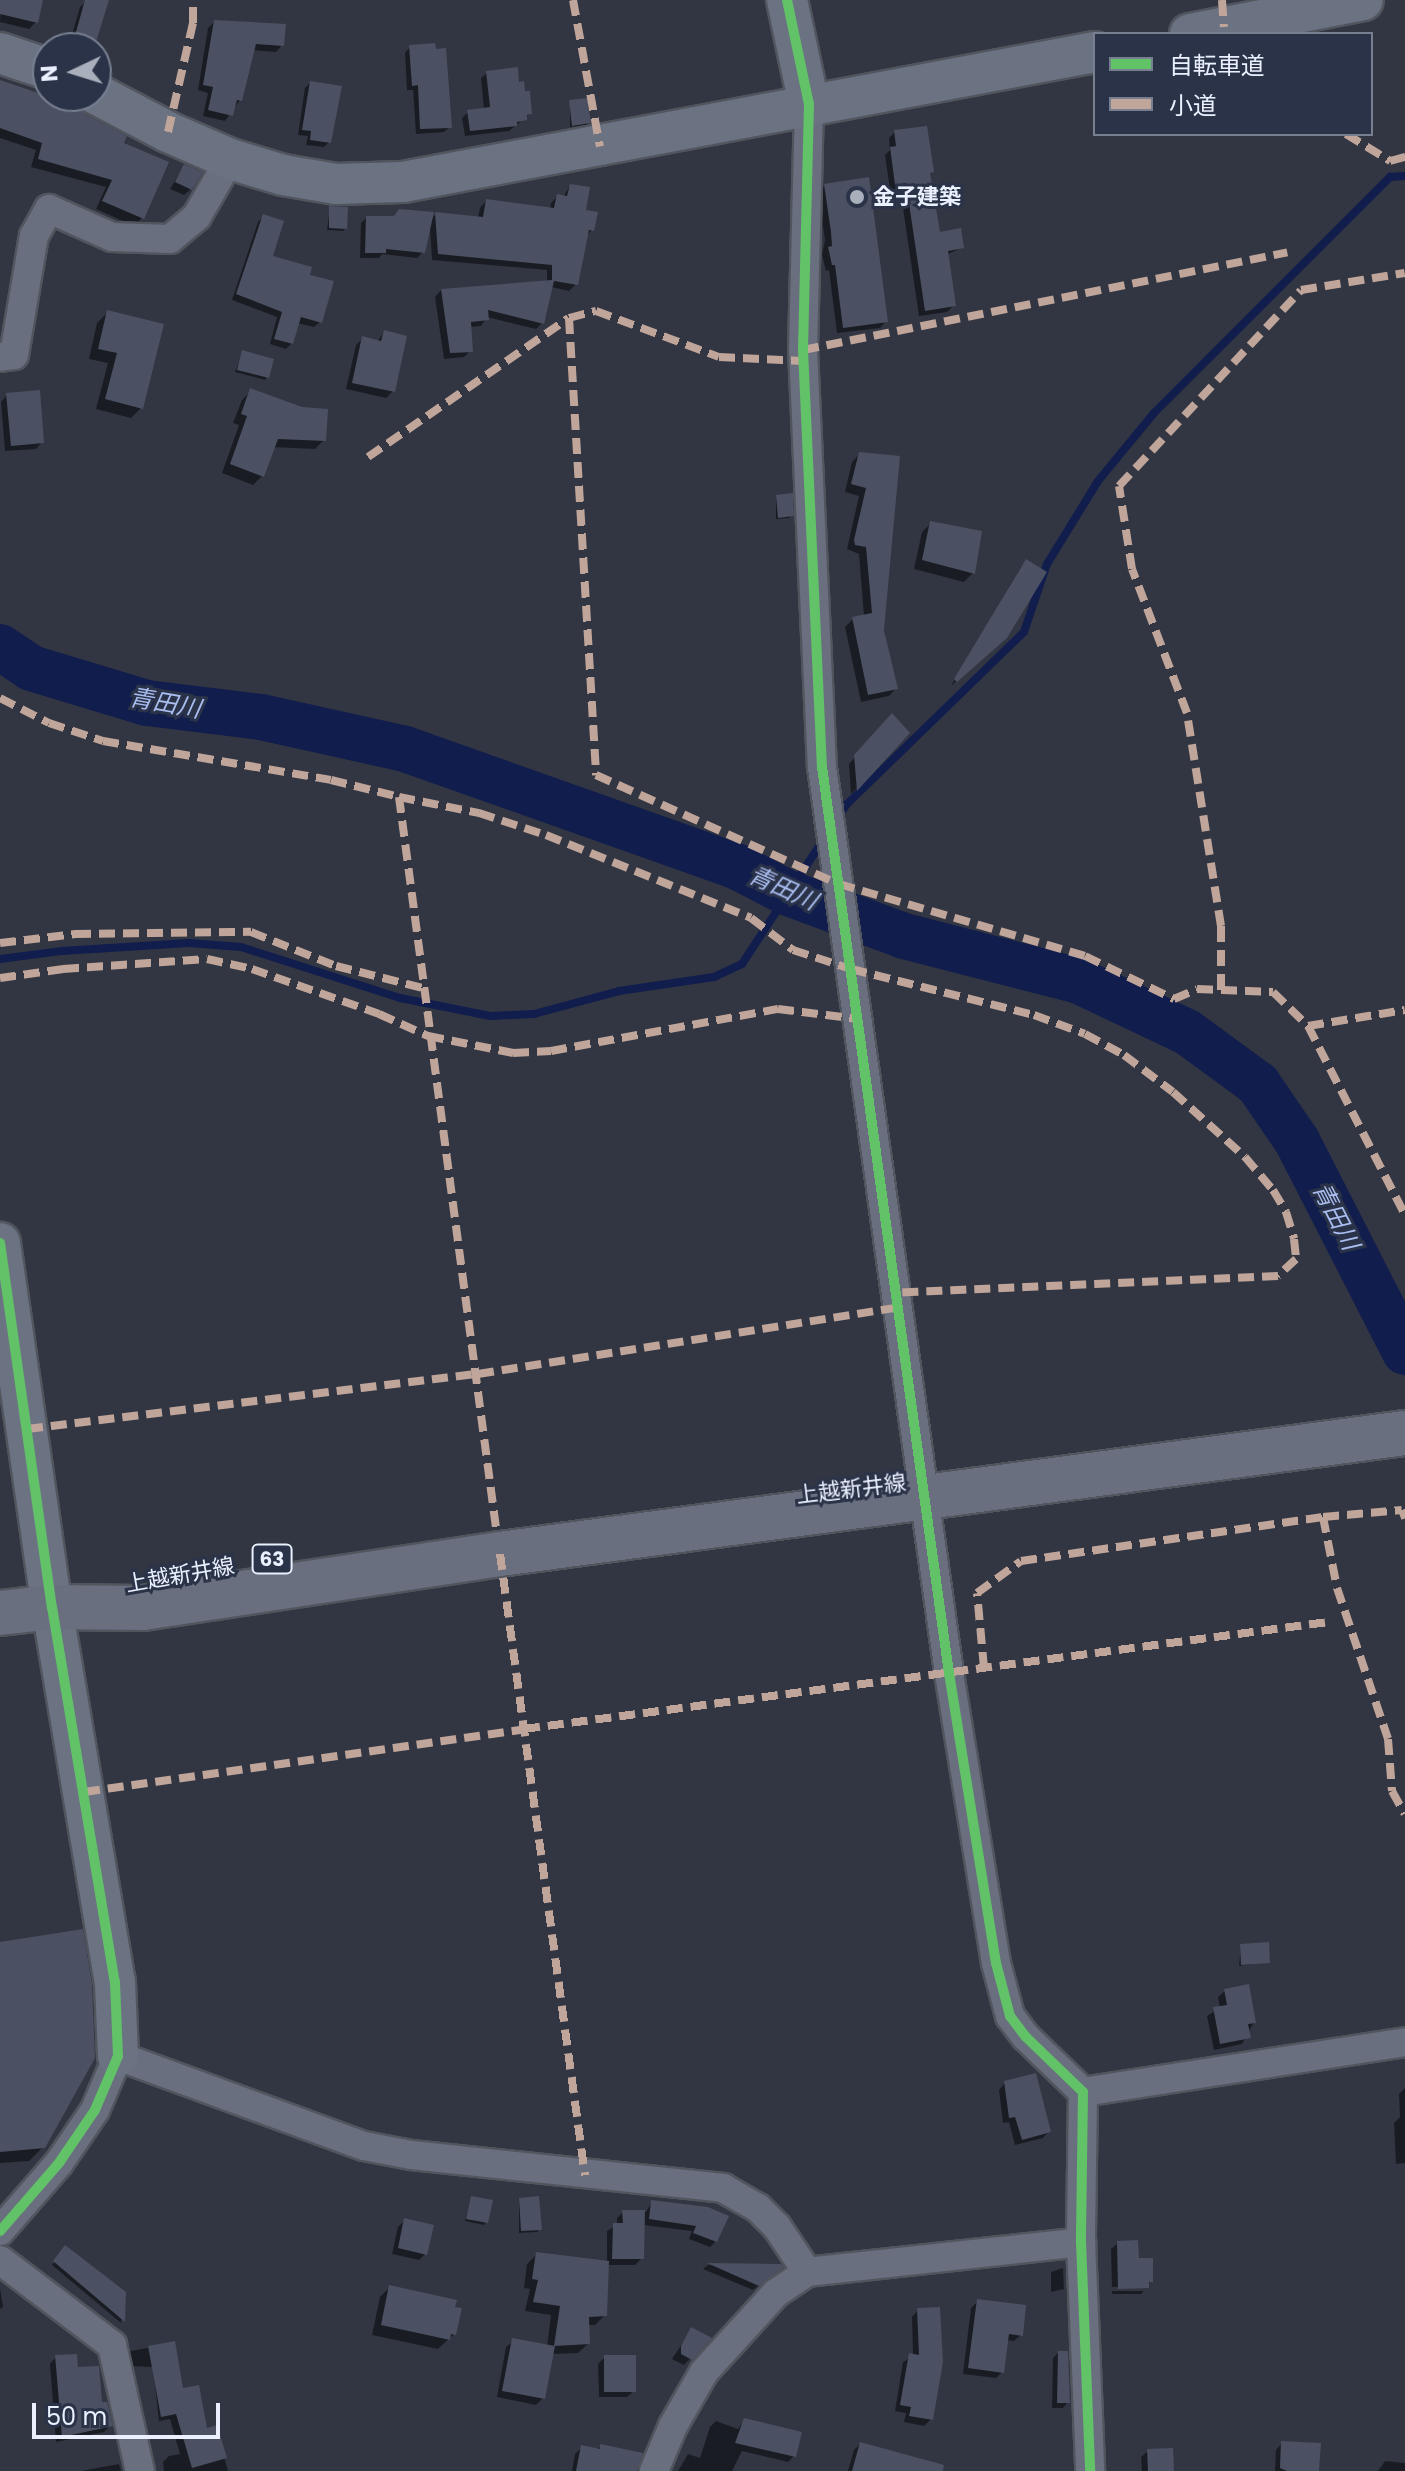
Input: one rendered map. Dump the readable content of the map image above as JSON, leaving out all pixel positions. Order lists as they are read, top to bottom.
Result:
{
  "streets": {
    "main road": ["上越新井線", "63"]
  },
  "water": ["青田川"],
  "places": ["金子建築"],
  "legend": ["自転車道", "小道"],
  "scale_bar": "50 m",
  "north": "left"
}
